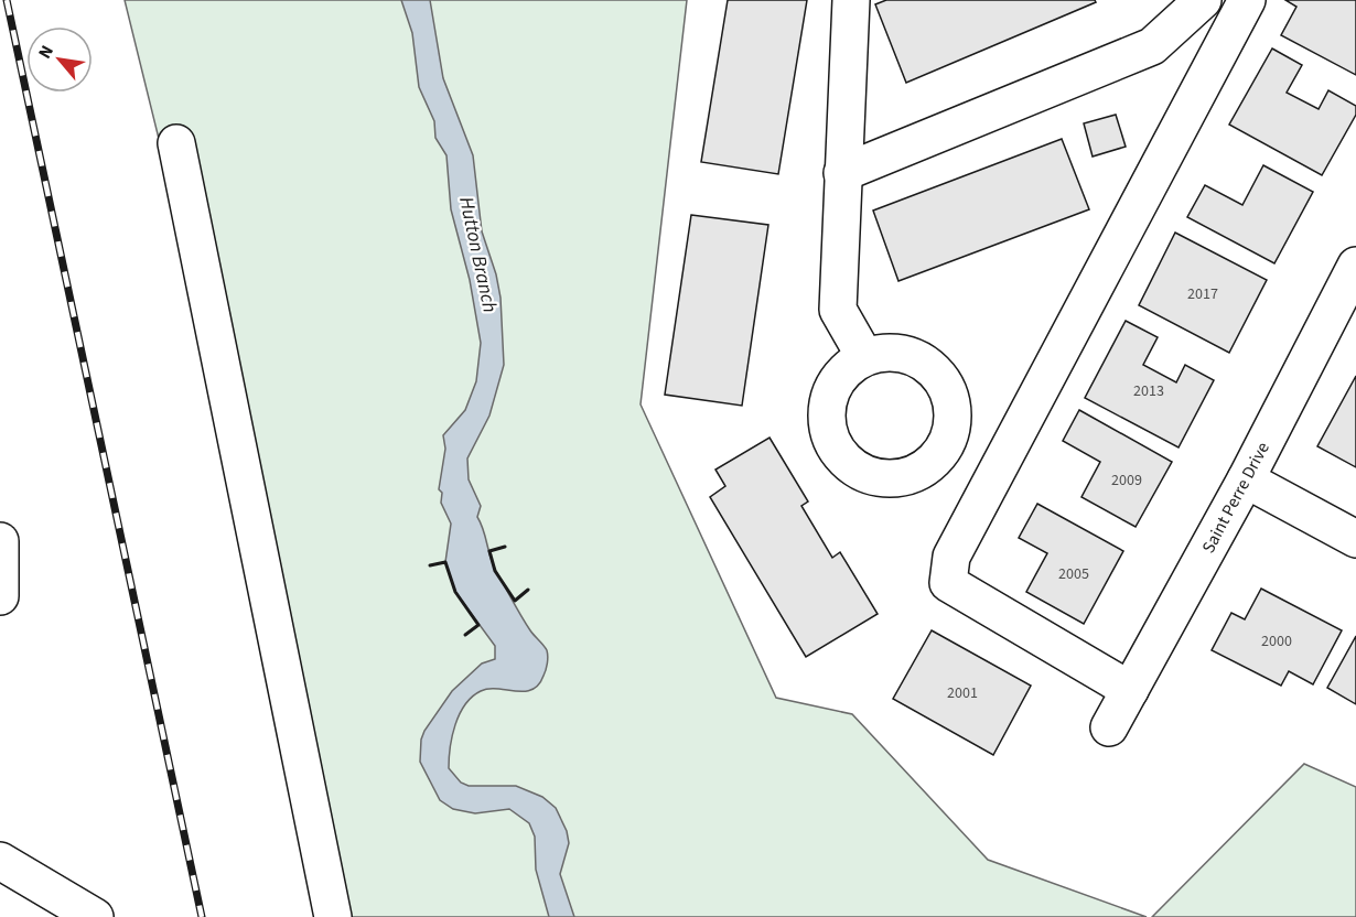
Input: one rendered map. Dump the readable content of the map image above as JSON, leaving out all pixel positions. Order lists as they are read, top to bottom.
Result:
{
  "streets": {
    "street": ["Saint Perre Drive"]
  },
  "water": ["Hutton Branch"],
  "house_numbers": [
    "2017",
    "2013",
    "2009",
    "2005",
    "2000",
    "2001"
  ],
  "north": "top left"
}
